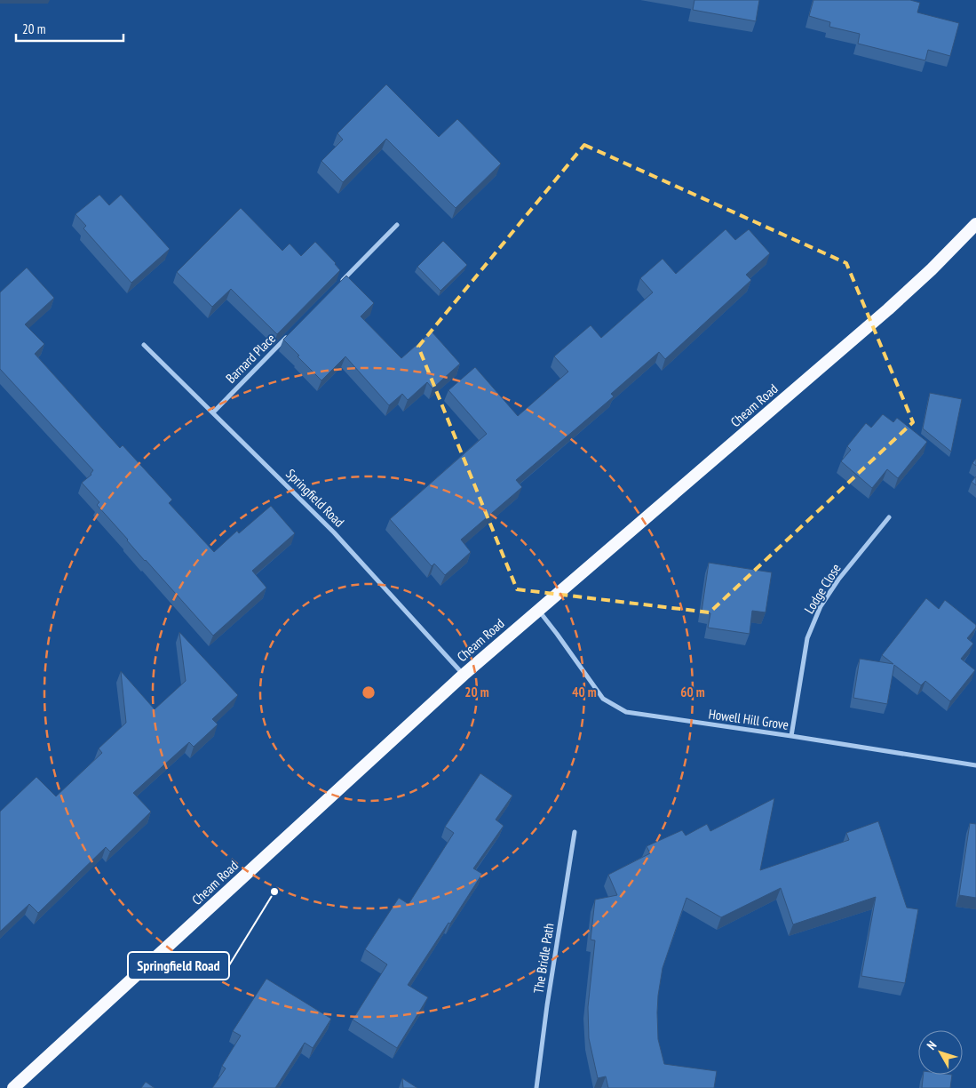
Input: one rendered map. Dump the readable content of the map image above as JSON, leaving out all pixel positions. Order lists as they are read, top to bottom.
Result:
{
  "streets": {
    "highway": ["Cheam Road"],
    "street": [
      "Barnard Place",
      "Springfield Road",
      "Lodge Close",
      "Howell Hill Grove",
      "The Bridle Path"
    ]
  },
  "crossings": [
    ["Barnard Place", "Springfield Road"],
    ["Cheam Road", "Springfield Road"],
    ["Cheam Road", "Howell Hill Grove"],
    ["Lodge Close", "Howell Hill Grove"]
  ],
  "places": ["Springfield Road"],
  "scale_bar": "20 m",
  "north": "top left",
  "rings": ["20 m", "40 m", "60 m"]
}
